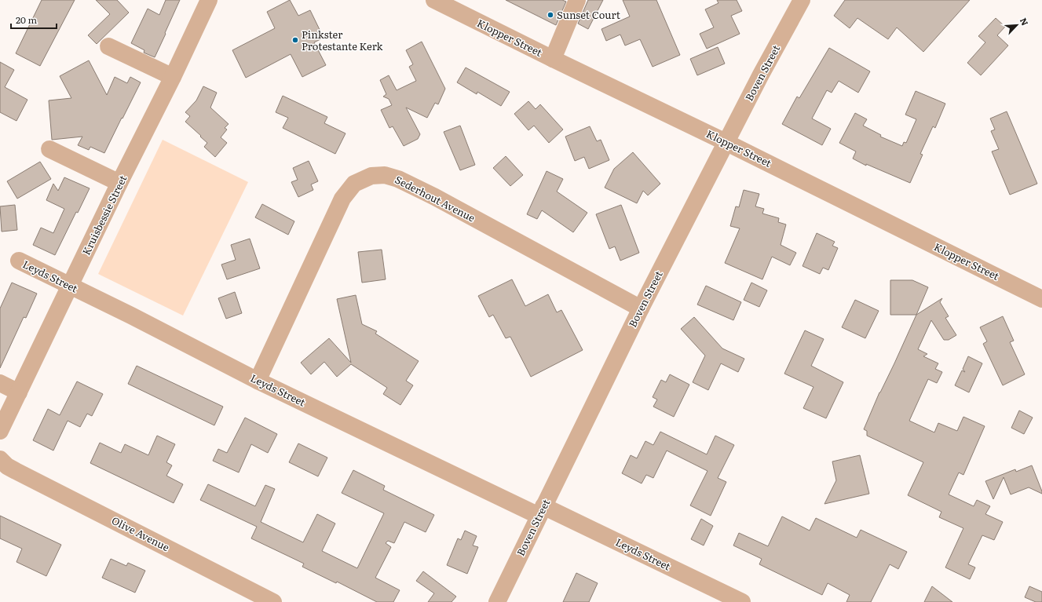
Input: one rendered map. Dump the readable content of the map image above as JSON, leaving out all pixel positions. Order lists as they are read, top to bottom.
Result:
{
  "streets": {
    "street": [
      "Klopper Street",
      "Boven Street",
      "Sederhout Avenue",
      "Kruisbessie Street",
      "Leyds Street",
      "Olive Avenue"
    ]
  },
  "crossings": [
    ["Klopper Street", "Boven Street"],
    ["Boven Street", "Sederhout Avenue"],
    ["Boven Street", "Leyds Street"],
    ["Sederhout Avenue", "Leyds Street"],
    ["Kruisbessie Street", "Leyds Street"]
  ],
  "places": ["Sunset Court", "Pinkster Protestante Kerk"],
  "scale_bar": "20 m",
  "north": "top right"
}
